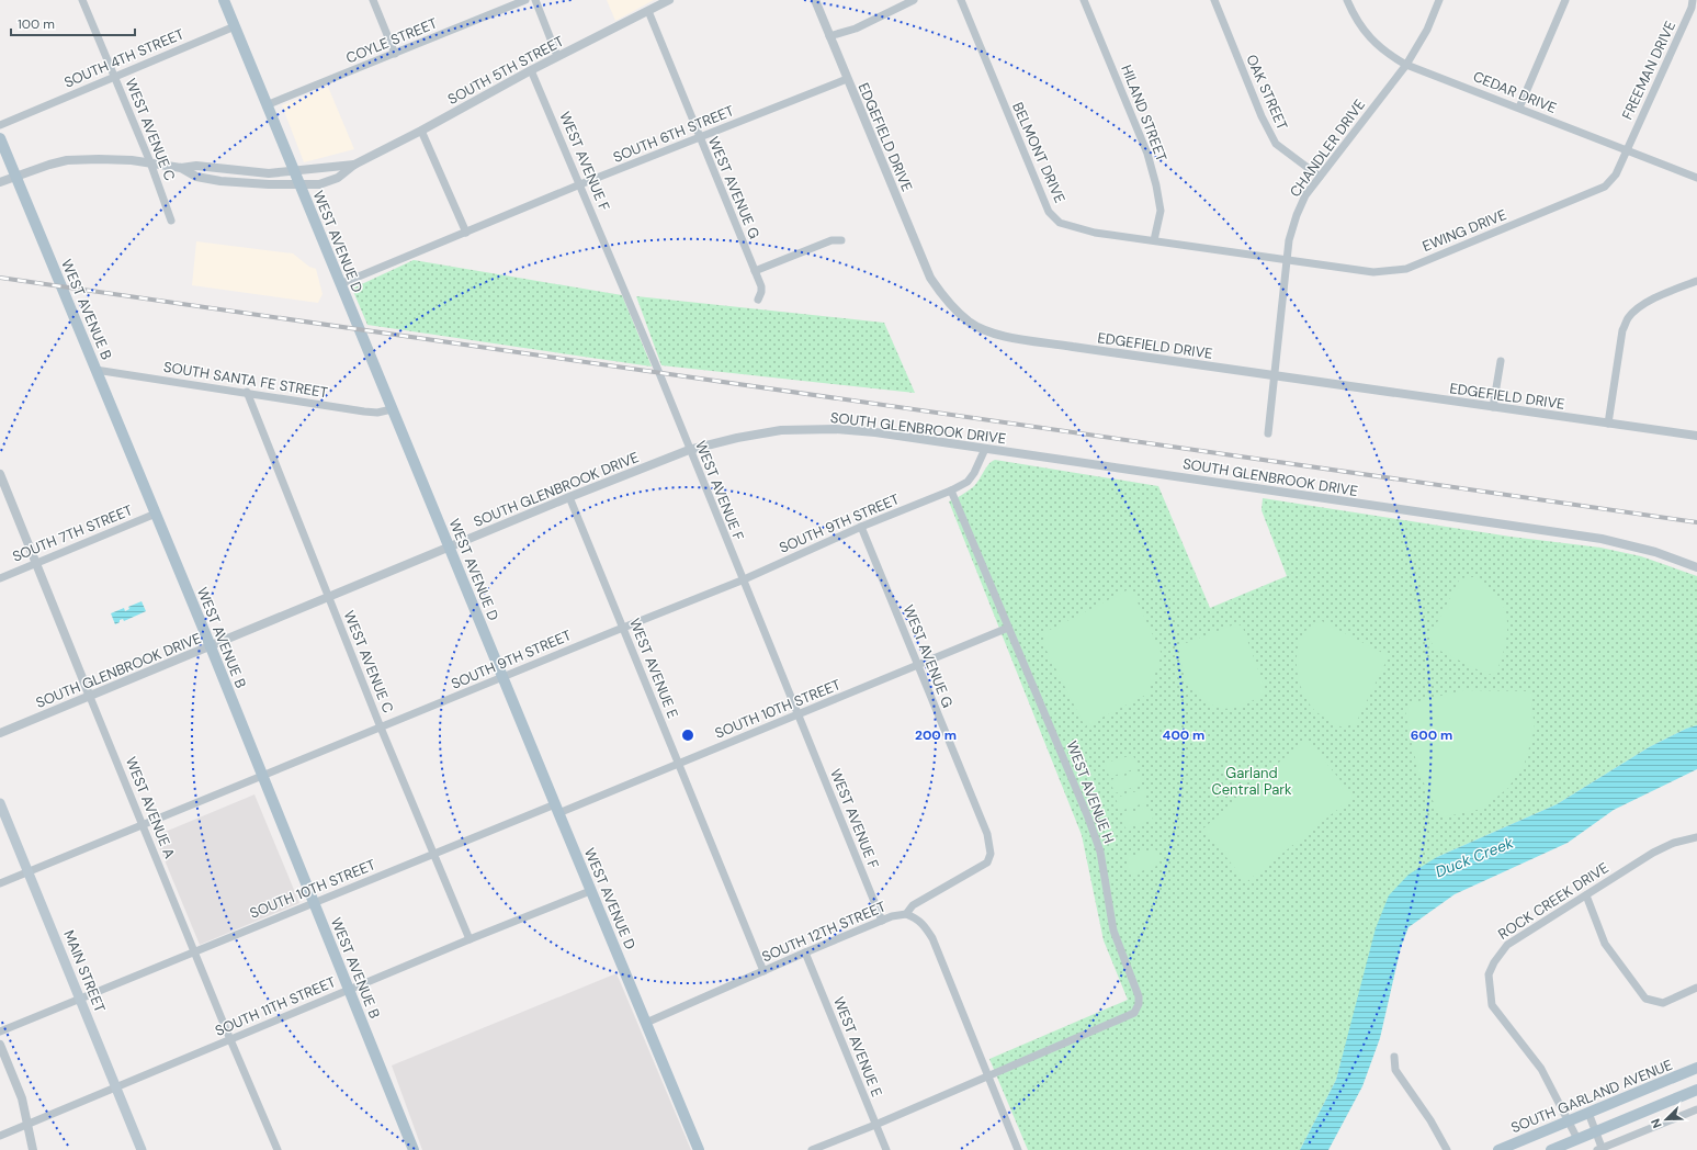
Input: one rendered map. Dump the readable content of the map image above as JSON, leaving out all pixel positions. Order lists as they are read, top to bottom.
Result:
{
  "streets": {
    "main road": [
      "WEST AVENUE D",
      "WEST AVENUE B",
      "MAIN STREET",
      "SOUTH GARLAND AVENUE"
    ],
    "street": [
      "COYLE STREET",
      "SOUTH 4TH STREET",
      "SOUTH 5TH STREET",
      "FREEMAN DRIVE",
      "OAK STREET",
      "CEDAR DRIVE",
      "HILAND STREET",
      "WEST AVENUE C",
      "SOUTH 6TH STREET",
      "EDGEFIELD DRIVE",
      "CHANDLER DRIVE",
      "BELMONT DRIVE",
      "WEST AVENUE F",
      "WEST AVENUE G",
      "EWING DRIVE",
      "SOUTH SANTA FE STREET",
      "SOUTH GLENBROOK DRIVE",
      "SOUTH 9TH STREET",
      "SOUTH 7TH STREET",
      "WEST AVENUE E",
      "SOUTH 10TH STREET",
      "WEST AVENUE H",
      "WEST AVENUE A",
      "ROCK CREEK DRIVE",
      "SOUTH 12TH STREET",
      "SOUTH 11TH STREET"
    ]
  },
  "crossings": [
    ["COYLE STREET", "WEST AVENUE D"],
    ["SOUTH 4TH STREET", "WEST AVENUE C"],
    ["SOUTH 4TH STREET", "WEST AVENUE D"],
    ["SOUTH 5TH STREET", "WEST AVENUE C"],
    ["SOUTH 5TH STREET", "WEST AVENUE F"],
    ["SOUTH 5TH STREET", "WEST AVENUE G"],
    ["SOUTH 5TH STREET", "WEST AVENUE D"],
    ["SOUTH 5TH STREET", "WEST AVENUE B"],
    ["FREEMAN DRIVE", "CEDAR DRIVE"],
    ["FREEMAN DRIVE", "EWING DRIVE"],
    ["OAK STREET", "CHANDLER DRIVE"],
    ["CEDAR DRIVE", "CHANDLER DRIVE"],
    ["CEDAR DRIVE", "EWING DRIVE"],
    ["HILAND STREET", "BELMONT DRIVE"],
    ["WEST AVENUE C", "SOUTH SANTA FE STREET"],
    ["WEST AVENUE C", "SOUTH GLENBROOK DRIVE"],
    ["WEST AVENUE C", "SOUTH 9TH STREET"],
    ["WEST AVENUE C", "SOUTH 10TH STREET"],
    ["WEST AVENUE C", "SOUTH 11TH STREET"],
    ["SOUTH 6TH STREET", "EDGEFIELD DRIVE"],
    ["SOUTH 6TH STREET", "WEST AVENUE F"],
    ["SOUTH 6TH STREET", "WEST AVENUE G"],
    ["SOUTH 6TH STREET", "WEST AVENUE D"],
    ["EDGEFIELD DRIVE", "CHANDLER DRIVE"],
    ["CHANDLER DRIVE", "BELMONT DRIVE"],
    ["CHANDLER DRIVE", "EWING DRIVE"],
    ["BELMONT DRIVE", "EWING DRIVE"],
    ["WEST AVENUE F", "SOUTH GLENBROOK DRIVE"],
    ["WEST AVENUE F", "SOUTH 9TH STREET"],
    ["WEST AVENUE F", "SOUTH 10TH STREET"],
    ["WEST AVENUE F", "SOUTH 12TH STREET"],
    ["WEST AVENUE G", "SOUTH 9TH STREET"],
    ["WEST AVENUE G", "SOUTH 10TH STREET"],
    ["WEST AVENUE G", "SOUTH 12TH STREET"],
    ["WEST AVENUE D", "SOUTH SANTA FE STREET"],
    ["WEST AVENUE D", "SOUTH GLENBROOK DRIVE"],
    ["WEST AVENUE D", "SOUTH 9TH STREET"],
    ["WEST AVENUE D", "SOUTH 10TH STREET"],
    ["WEST AVENUE D", "SOUTH 12TH STREET"],
    ["WEST AVENUE D", "SOUTH 11TH STREET"],
    ["WEST AVENUE B", "SOUTH SANTA FE STREET"],
    ["WEST AVENUE B", "SOUTH GLENBROOK DRIVE"],
    ["WEST AVENUE B", "SOUTH 9TH STREET"],
    ["WEST AVENUE B", "SOUTH 7TH STREET"],
    ["WEST AVENUE B", "SOUTH 10TH STREET"],
    ["WEST AVENUE B", "SOUTH 11TH STREET"],
    ["SOUTH GLENBROOK DRIVE", "SOUTH 9TH STREET"],
    ["SOUTH GLENBROOK DRIVE", "WEST AVENUE E"],
    ["SOUTH GLENBROOK DRIVE", "WEST AVENUE A"],
    ["SOUTH 9TH STREET", "WEST AVENUE E"],
    ["SOUTH 9TH STREET", "WEST AVENUE H"],
    ["SOUTH 9TH STREET", "WEST AVENUE A"],
    ["SOUTH 9TH STREET", "MAIN STREET"],
    ["SOUTH 7TH STREET", "WEST AVENUE A"],
    ["WEST AVENUE E", "SOUTH 10TH STREET"],
    ["WEST AVENUE E", "WEST AVENUE H"],
    ["WEST AVENUE E", "SOUTH 12TH STREET"],
    ["SOUTH 10TH STREET", "WEST AVENUE H"],
    ["SOUTH 10TH STREET", "WEST AVENUE A"],
    ["SOUTH 10TH STREET", "MAIN STREET"],
    ["WEST AVENUE A", "SOUTH 11TH STREET"],
    ["ROCK CREEK DRIVE", "SOUTH GARLAND AVENUE"],
    ["MAIN STREET", "SOUTH 11TH STREET"]
  ],
  "water": ["Duck Creek"],
  "parks": ["Garland Central Park"],
  "scale_bar": "100 m",
  "north": "bottom left",
  "rings": ["200 m", "400 m", "600 m"]
}
